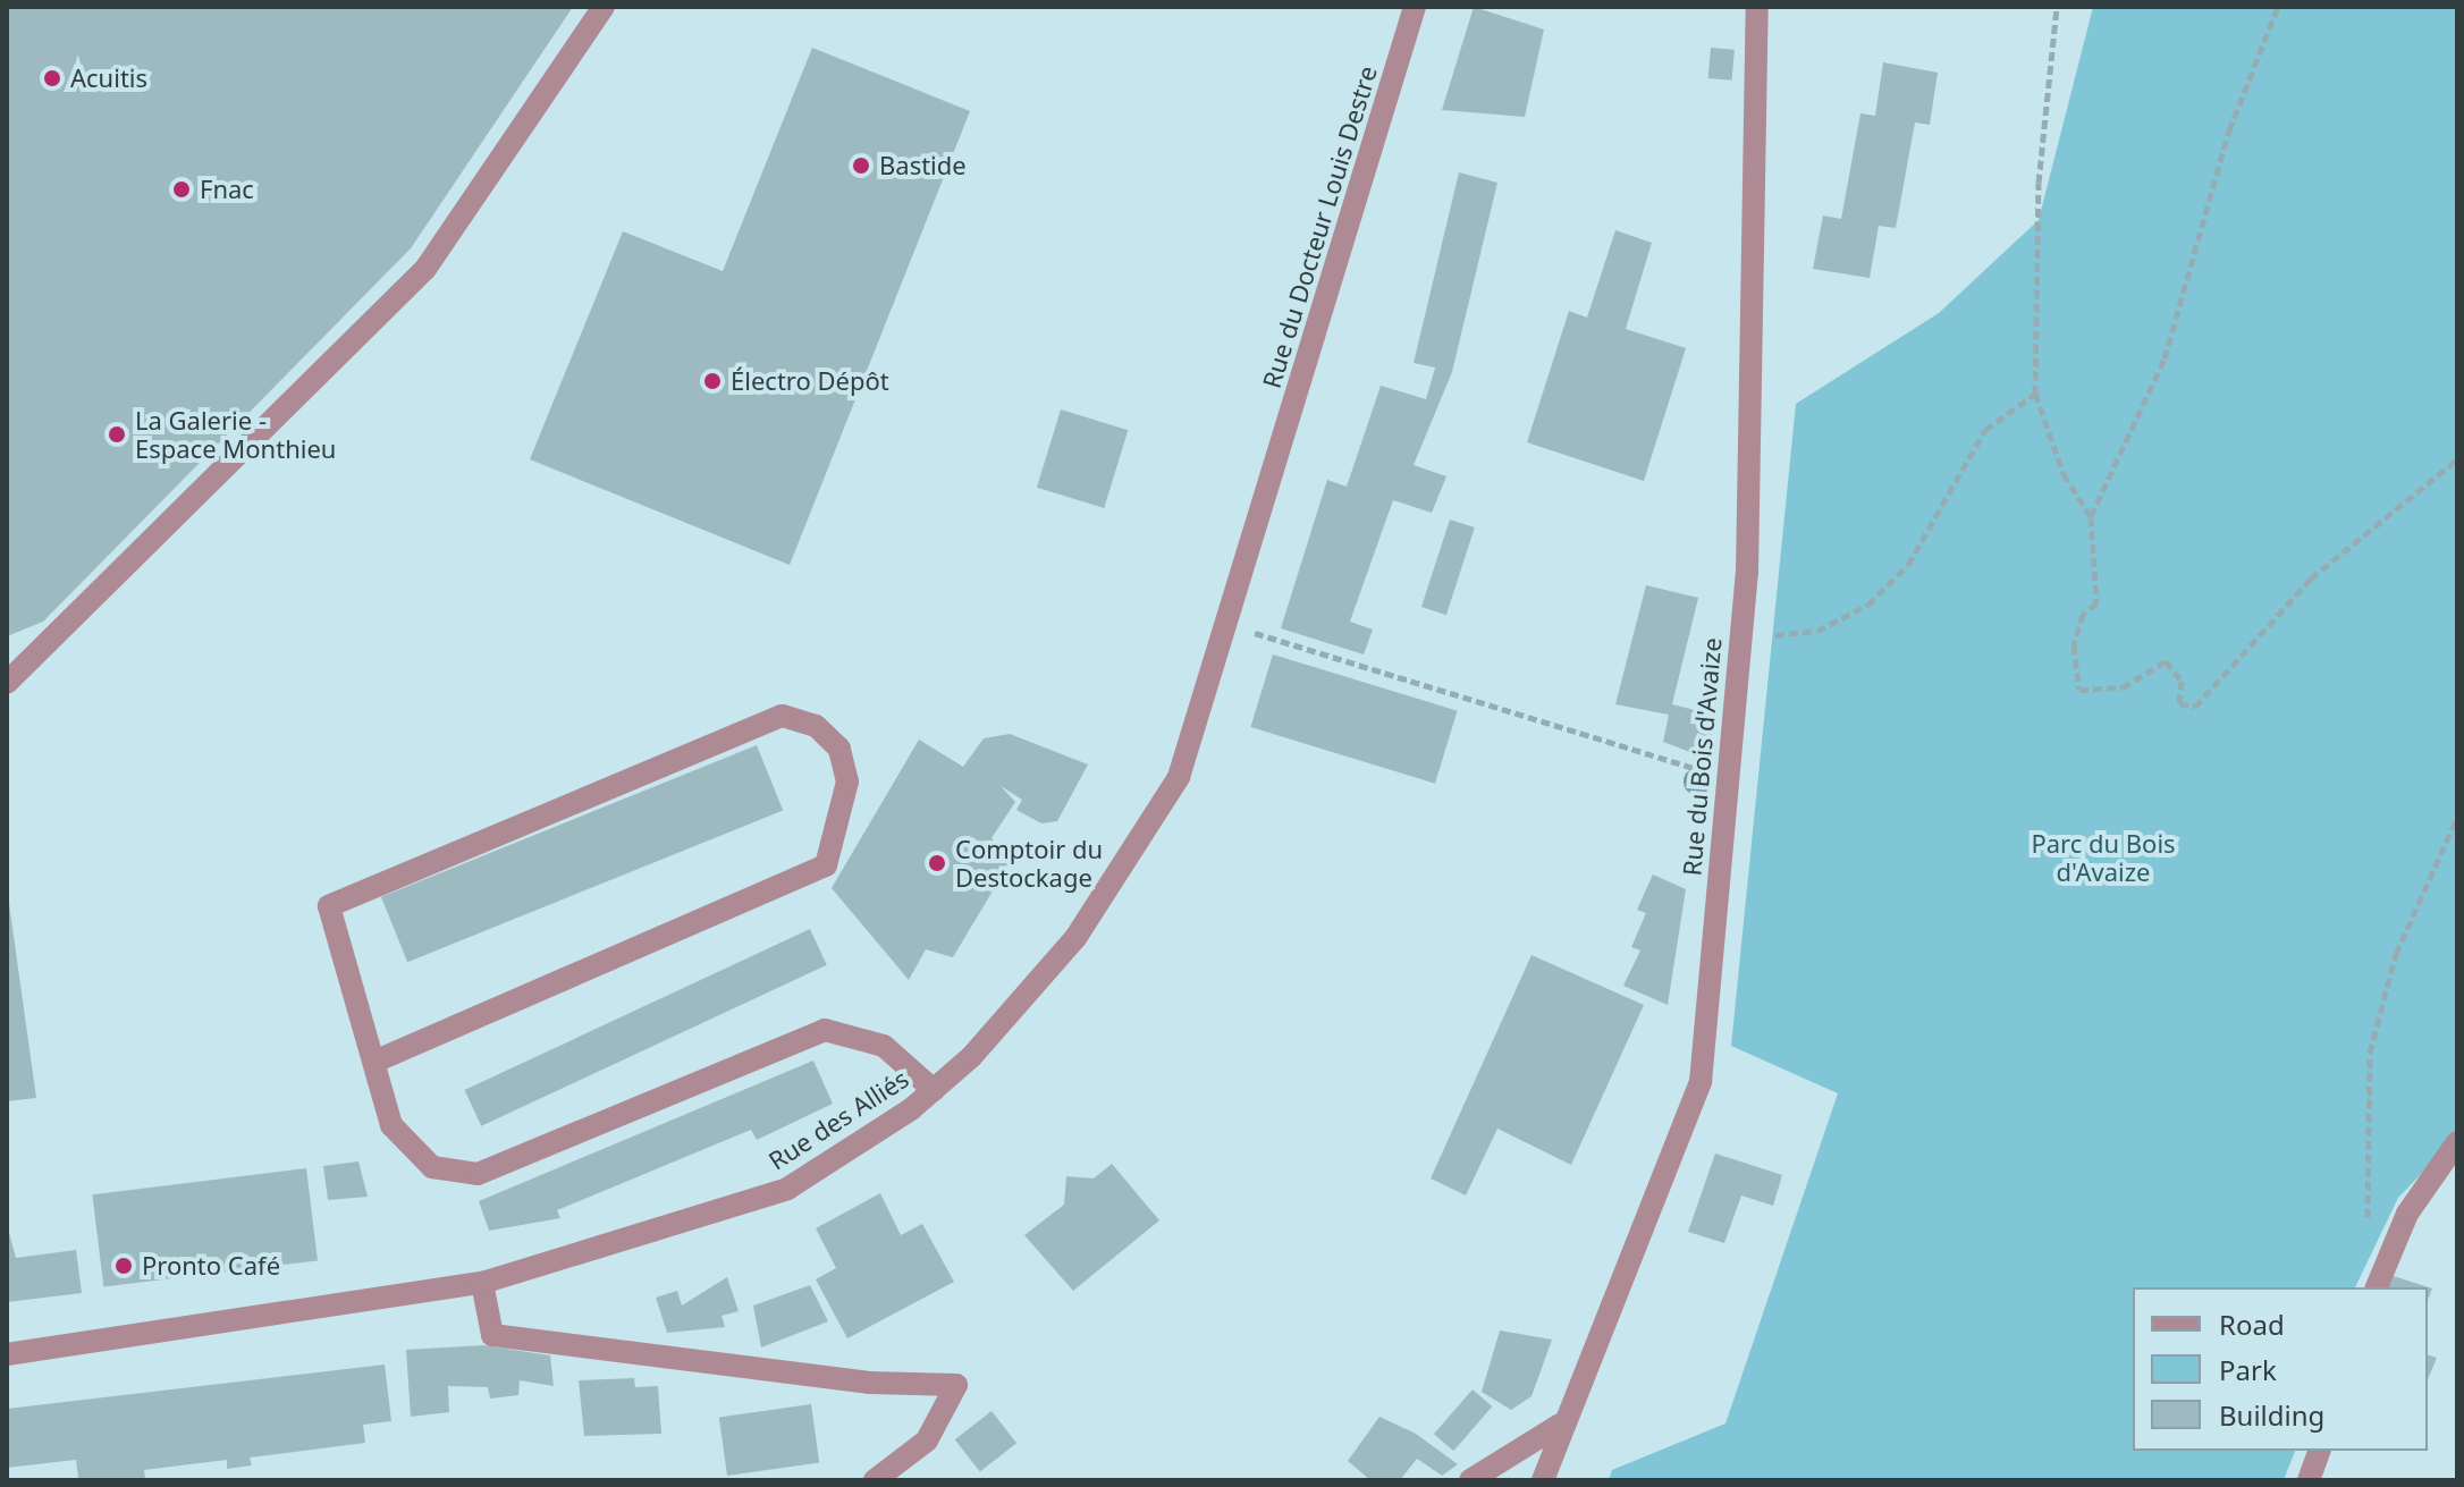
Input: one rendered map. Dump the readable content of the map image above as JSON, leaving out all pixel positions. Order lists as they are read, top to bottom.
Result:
{
  "streets": {
    "street": ["Rue du Docteur Louis Destre", "Rue du Bois d'Avaize", "Rue des Alliés"]
  },
  "crossings": [
    ["Rue du Docteur Louis Destre", "Rue des Alliés"]
  ],
  "parks": ["Parc du Bois d'Avaize"],
  "places": [
    "Acuitis",
    "Bastide",
    "Fnac",
    "Électro Dépôt",
    "La Galerie - Espace Monthieu",
    "Comptoir du Destockage",
    "Pronto Café"
  ],
  "legend": ["Road", "Park", "Building"]
}
